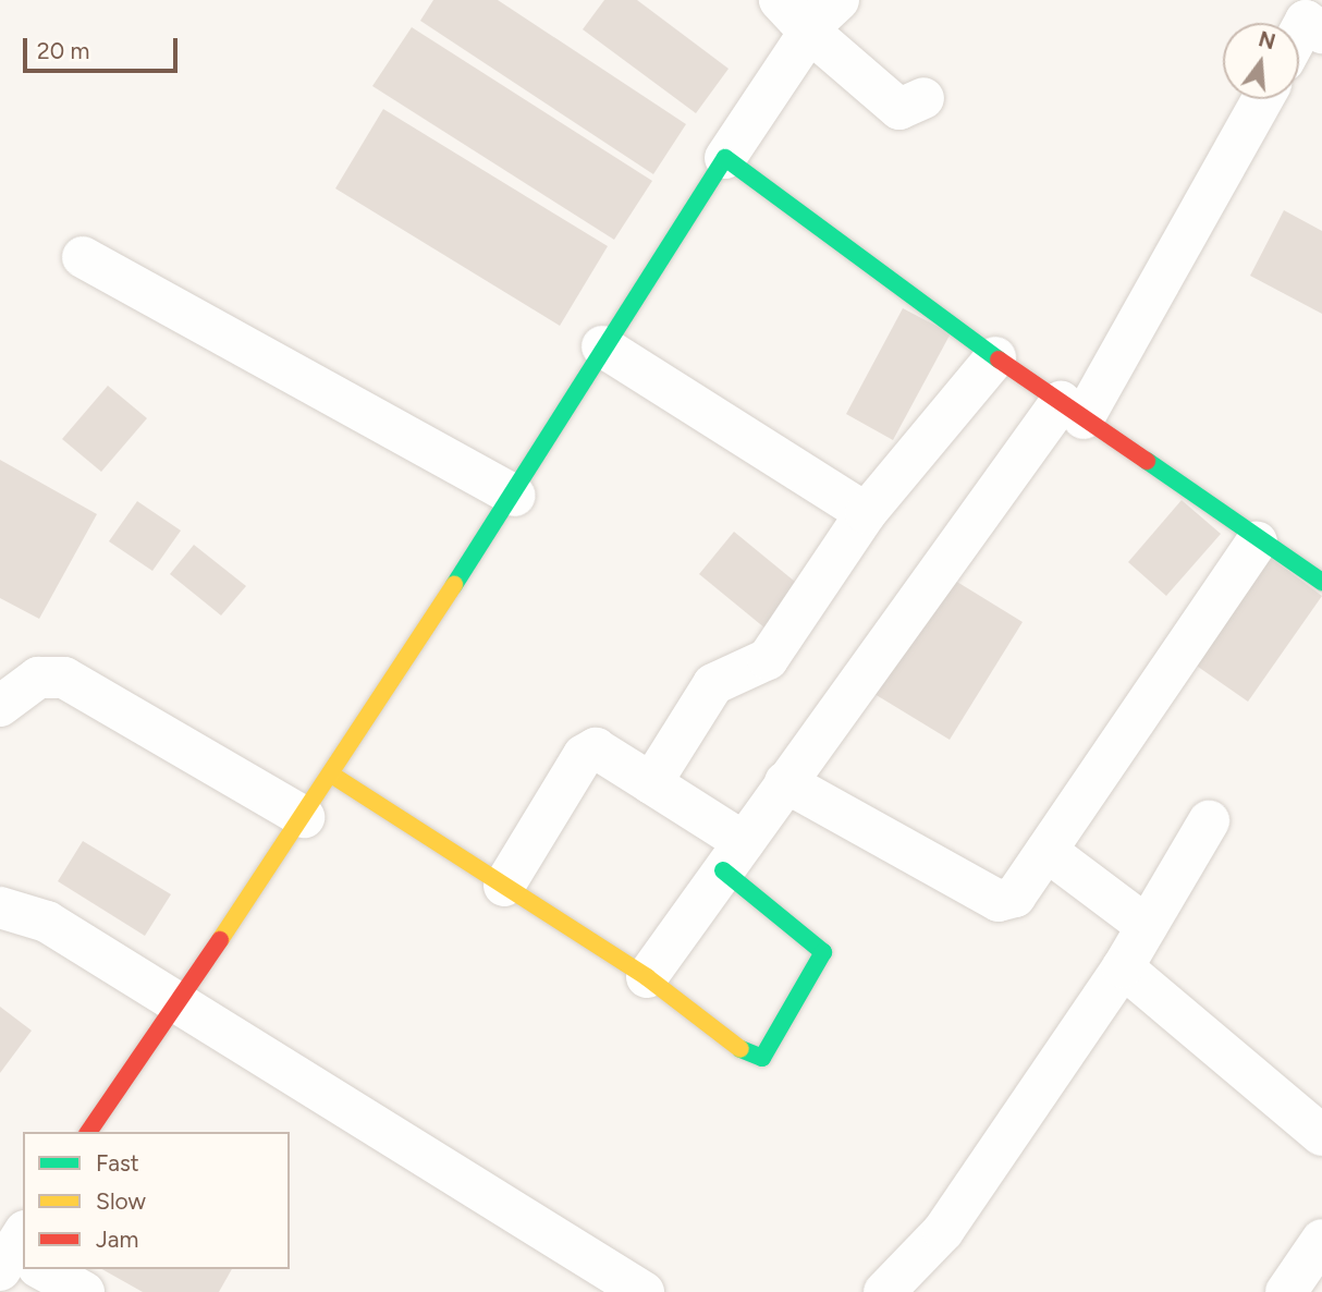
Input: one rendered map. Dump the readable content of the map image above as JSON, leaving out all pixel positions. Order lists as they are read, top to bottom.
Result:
{
  "legend": ["Fast", "Slow", "Jam"],
  "scale_bar": "20 m",
  "north": "top"
}
